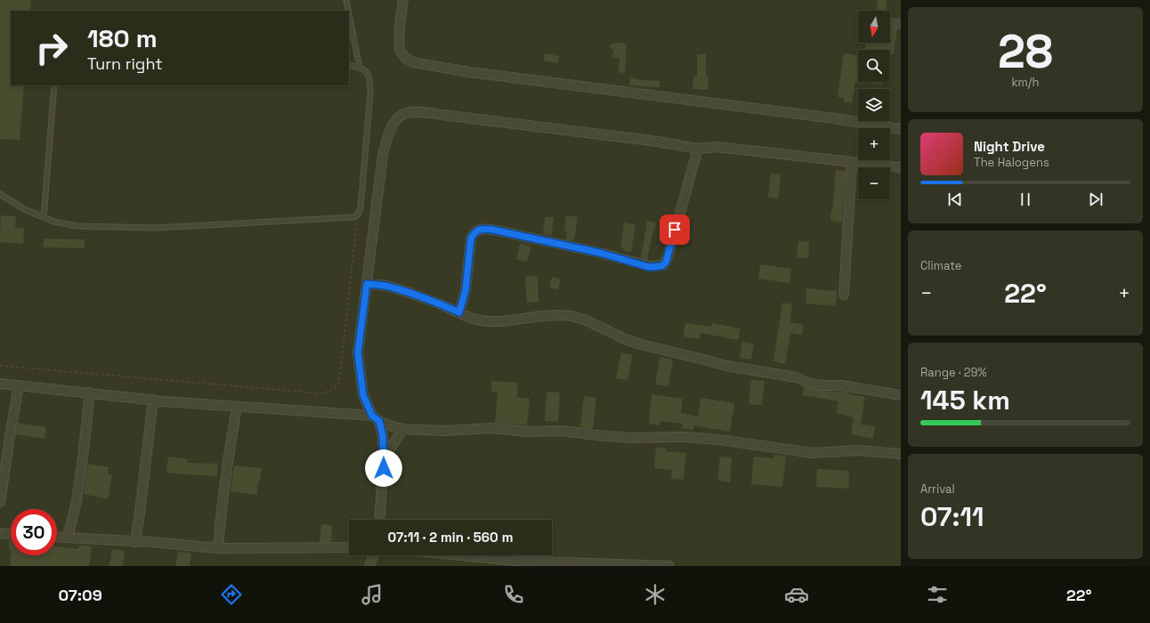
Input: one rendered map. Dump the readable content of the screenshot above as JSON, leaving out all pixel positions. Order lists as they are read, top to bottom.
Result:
{
  "north": "bottom",
  "page": {
    "tile": [
      ["28", "km/h"],
      "Climate",
      ["Range · 29%", "145 km"],
      ["Arrival", "07:11"]
    ],
    "map_buttons": ["+", "−"],
    "turn": ["180 m", "Turn right"],
    "song": ["Night Drive", "The Halogens"],
    "heat": ["−", "22°", "+"],
    "limit": "30",
    "trip": "07:11 · 2 min · 560 m",
    "tabs": ["07:09", "22°"]
  }
}
